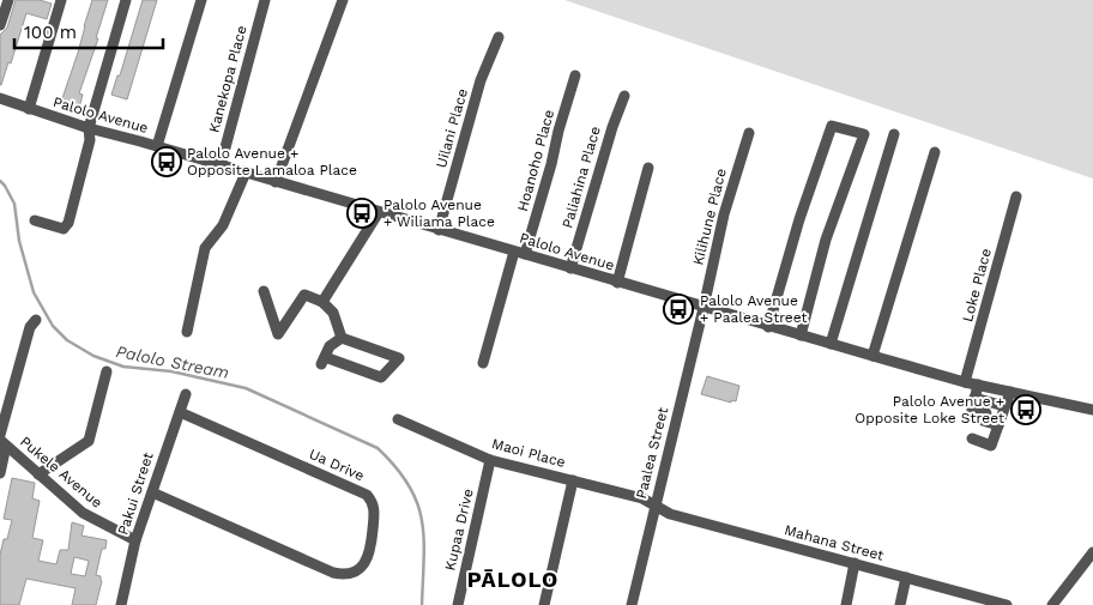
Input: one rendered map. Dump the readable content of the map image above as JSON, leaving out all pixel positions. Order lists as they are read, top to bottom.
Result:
{
  "streets": {
    "street": [
      "Kanekopa Place",
      "Palolo Avenue",
      "Uilani Place",
      "Hoanoho Place",
      "Paliahina Place",
      "Kilihune Place",
      "Loke Place",
      "Maoi Place",
      "Paalea Street",
      "Ua Drive",
      "Pukele Avenue",
      "Pakui Street",
      "Kupaa Drive",
      "Mahana Street"
    ]
  },
  "crossings": [
    ["Kanekopa Place", "Palolo Avenue"],
    ["Palolo Avenue", "Uilani Place"],
    ["Palolo Avenue", "Hoanoho Place"],
    ["Palolo Avenue", "Paliahina Place"],
    ["Palolo Avenue", "Kilihune Place"],
    ["Palolo Avenue", "Loke Place"],
    ["Palolo Avenue", "Paalea Street"],
    ["Kilihune Place", "Paalea Street"],
    ["Maoi Place", "Paalea Street"],
    ["Maoi Place", "Kupaa Drive"],
    ["Maoi Place", "Mahana Street"],
    ["Paalea Street", "Mahana Street"],
    ["Ua Drive", "Pakui Street"],
    ["Pukele Avenue", "Pakui Street"]
  ],
  "districts": ["PĀLOLO"],
  "water": ["Palolo Stream"],
  "places": {
    "bus stop": [
      "Palolo Avenue + Opposite Lamaloa Place",
      "Palolo Avenue + Wiliama Place",
      "Palolo Avenue + Paalea Street",
      "Palolo Avenue + Opposite Loke Street"
    ]
  },
  "scale_bar": "100 m"
}
